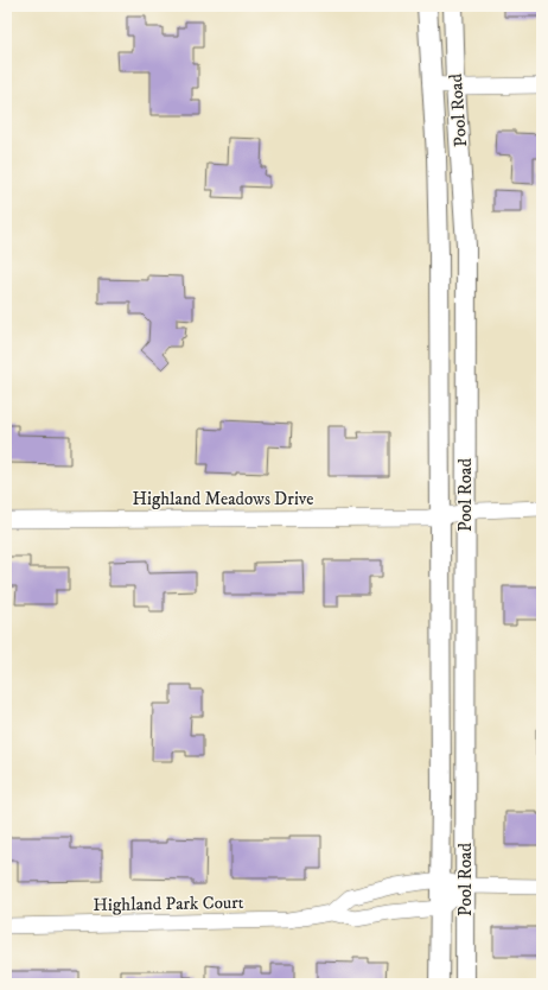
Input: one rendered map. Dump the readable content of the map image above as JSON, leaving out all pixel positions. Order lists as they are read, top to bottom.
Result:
{
  "streets": {
    "main road": ["Pool Road"],
    "street": ["Highland Meadows Drive", "Highland Park Court"]
  },
  "crossings": [
    ["Pool Road", "Highland Meadows Drive"],
    ["Pool Road", "Highland Park Court"]
  ]
}
